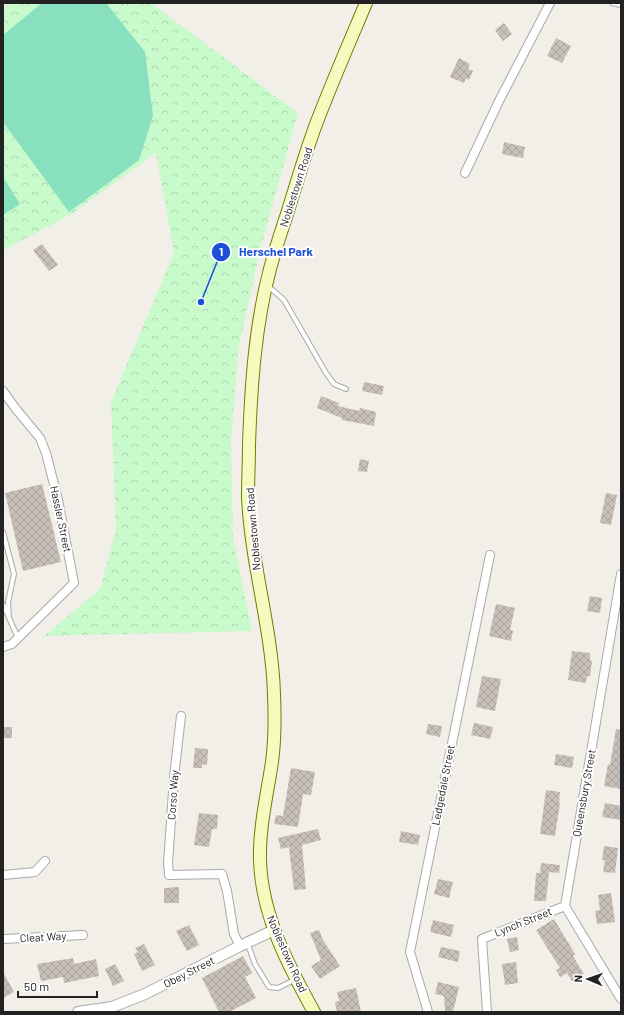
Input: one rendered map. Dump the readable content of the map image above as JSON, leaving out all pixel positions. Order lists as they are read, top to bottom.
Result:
{
  "streets": {
    "main road": ["Noblestown Road"],
    "street": [
      "Hassler Street",
      "Ledgedale Street",
      "Queensbury Street",
      "Corso Way",
      "Lynch Street",
      "Cleat Way",
      "Obey Street"
    ]
  },
  "crossings": [
    ["Noblestown Road", "Obey Street"],
    ["Queensbury Street", "Lynch Street"],
    ["Corso Way", "Obey Street"]
  ],
  "places": ["Herschel Park"],
  "scale_bar": "50 m",
  "north": "left"
}
